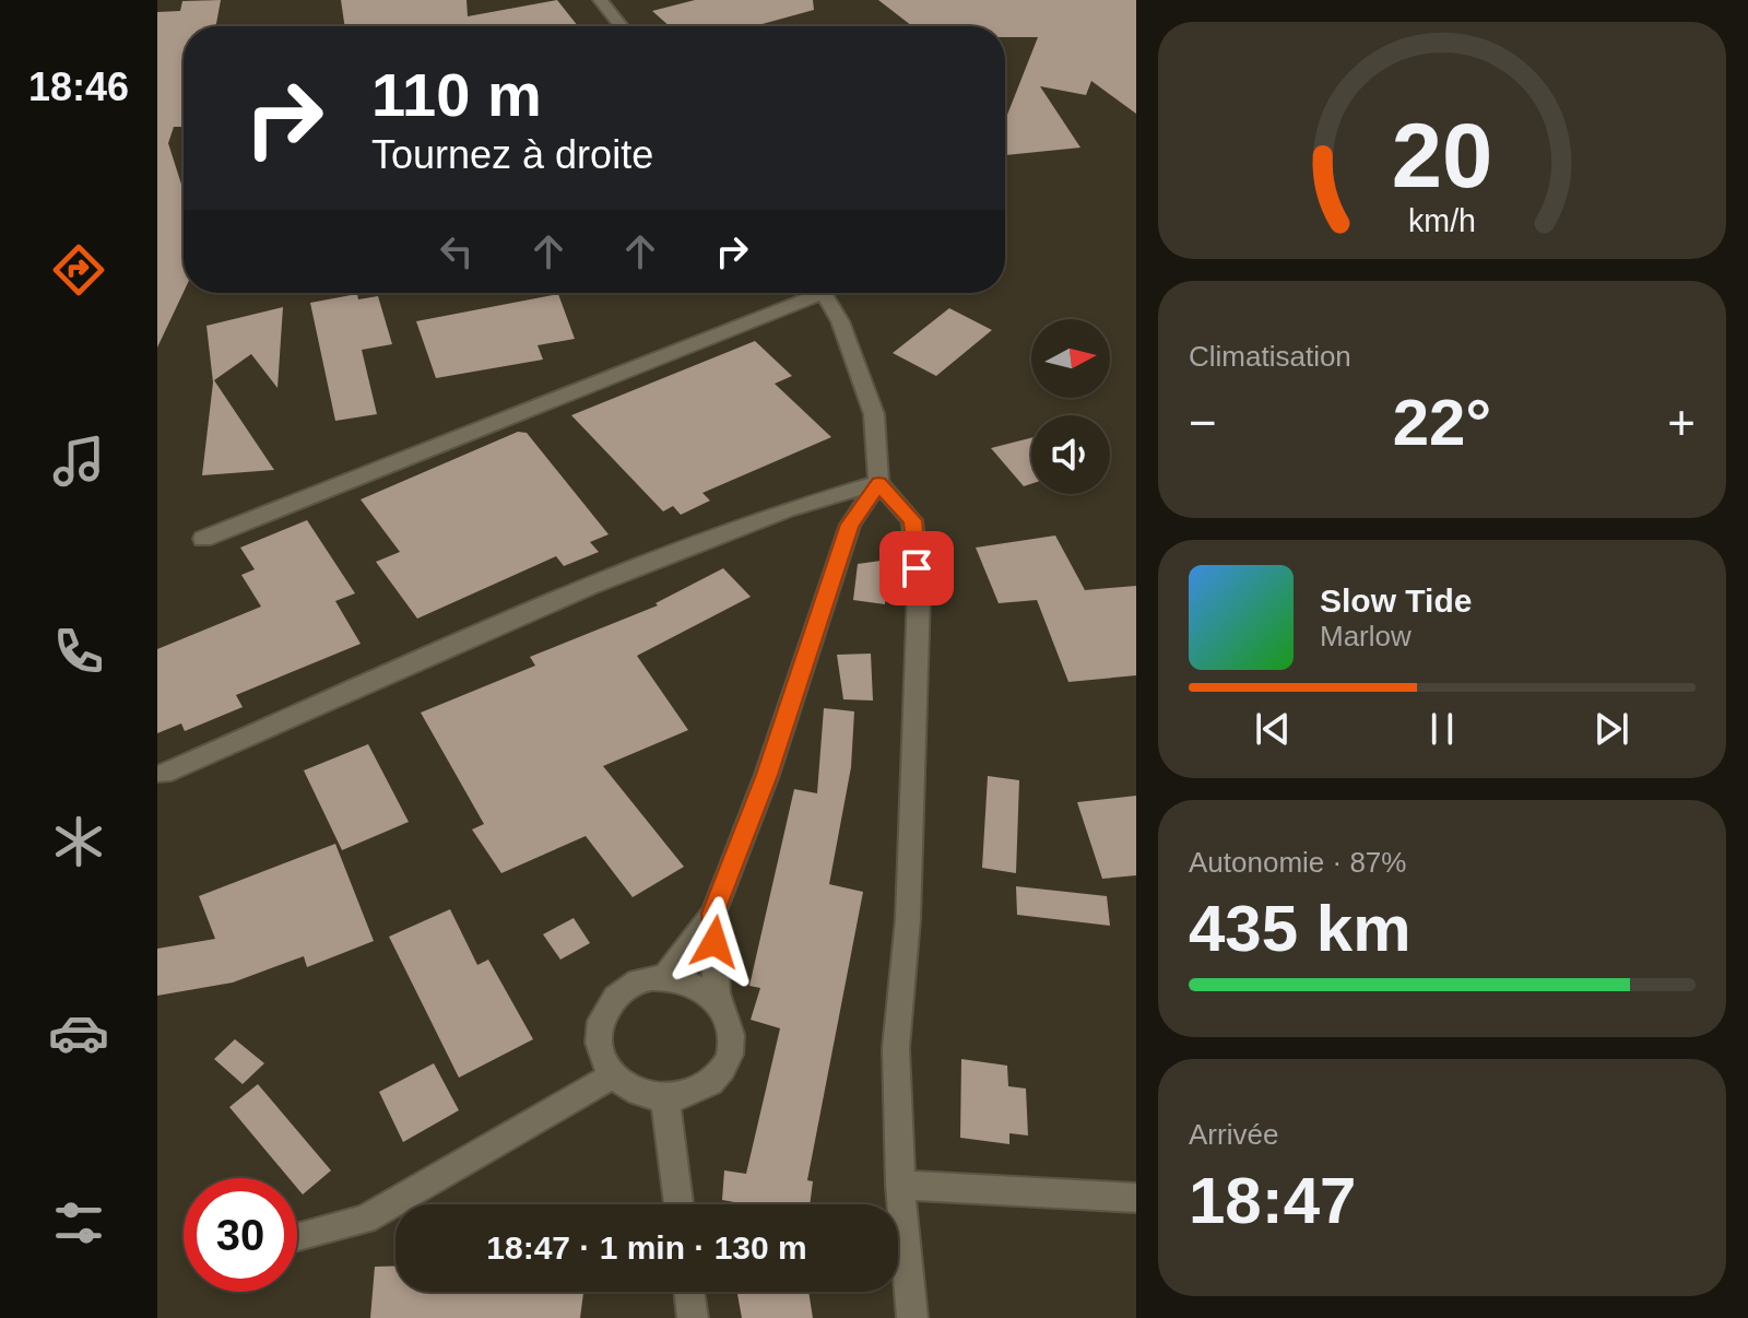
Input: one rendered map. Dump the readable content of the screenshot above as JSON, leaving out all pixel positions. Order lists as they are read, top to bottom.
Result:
{
  "north": "right",
  "page": {
    "tabs": "18:46",
    "turn": ["110 m", "Tournez à droite"],
    "tile": [
      "Climatisation",
      ["Autonomie · 87%", "435 km"],
      ["Arrivée", "18:47"]
    ],
    "heat": ["−", "22°", "+"],
    "song": ["Slow Tide", "Marlow"],
    "limit": "30",
    "trip": "18:47 · 1 min · 130 m",
    "gauge": ["20", "km/h"]
  }
}
